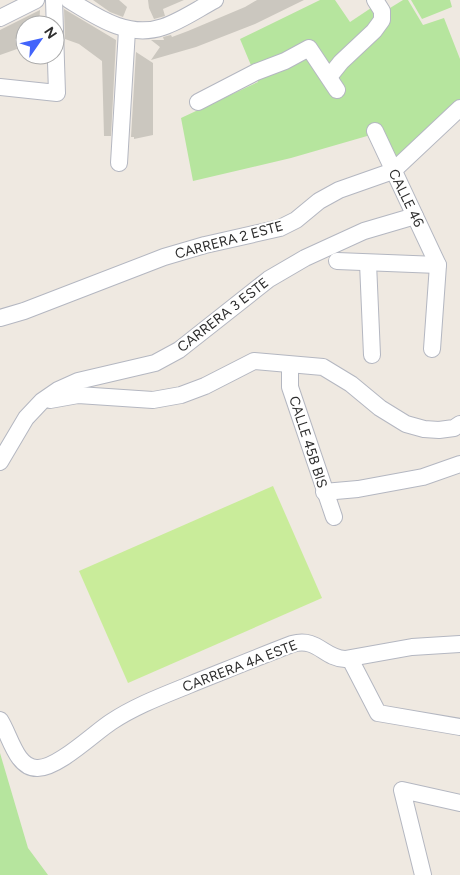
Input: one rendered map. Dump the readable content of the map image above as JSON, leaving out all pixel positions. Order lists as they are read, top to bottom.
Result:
{
  "streets": {
    "street": [
      "CALLE 46",
      "CARRERA 2 ESTE",
      "CARRERA 3 ESTE",
      "CALLE 45B BIS",
      "CARRERA 4A ESTE"
    ]
  },
  "crossings": [
    ["CALLE 46", "CARRERA 2 ESTE"],
    ["CALLE 46", "CARRERA 3 ESTE"]
  ],
  "north": "top right"
}
